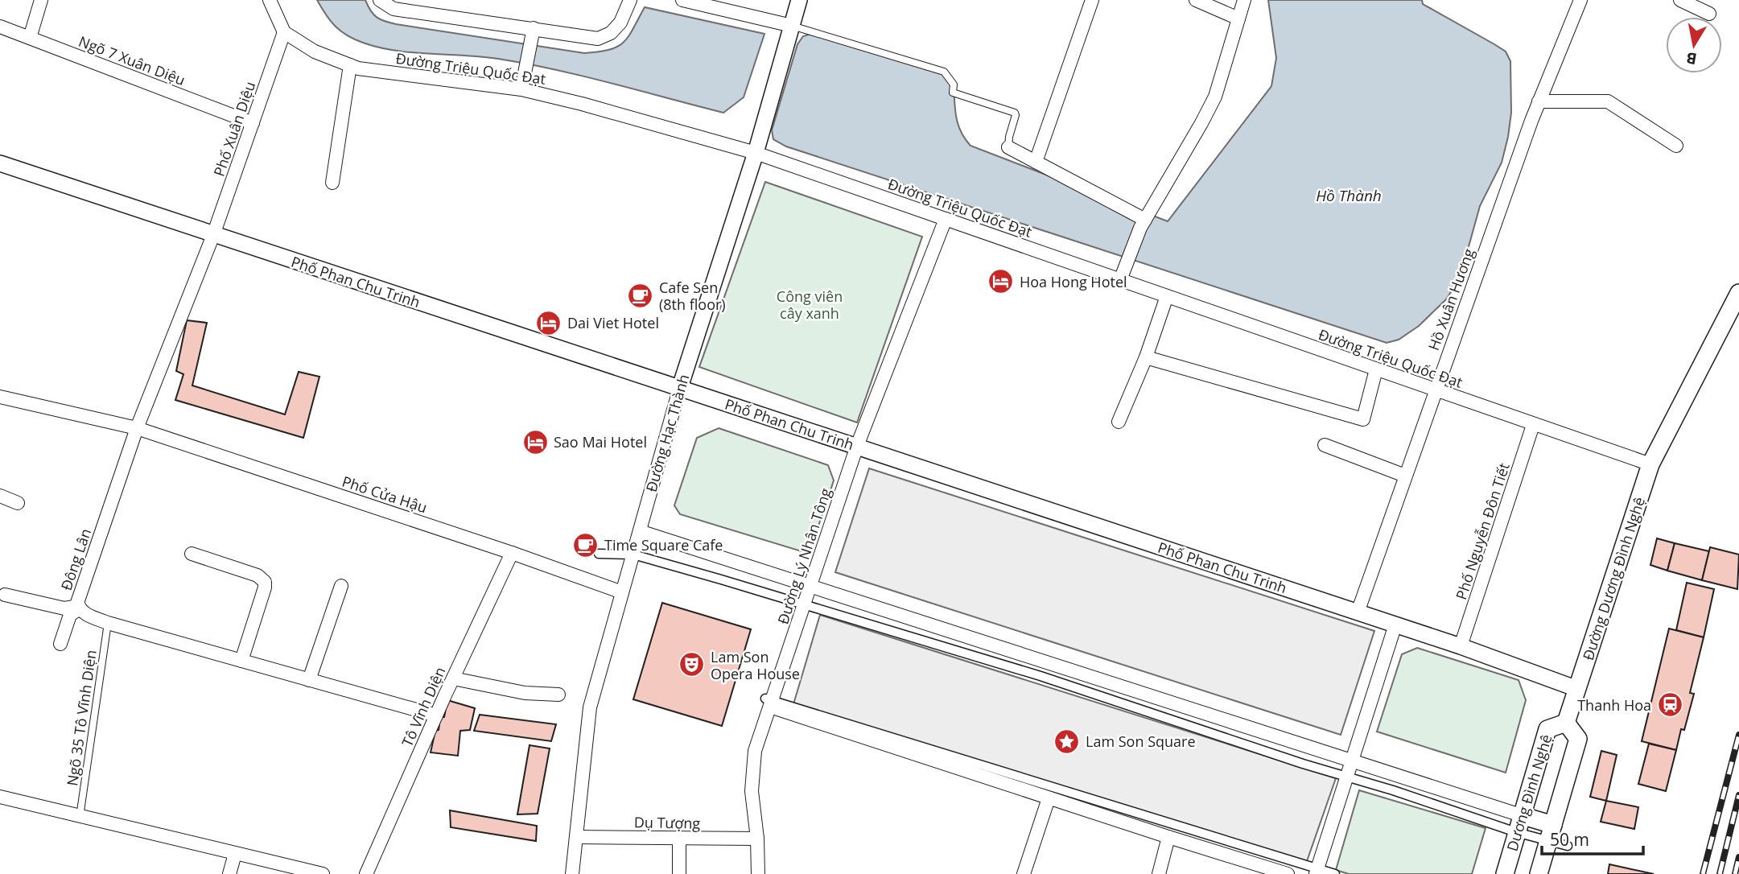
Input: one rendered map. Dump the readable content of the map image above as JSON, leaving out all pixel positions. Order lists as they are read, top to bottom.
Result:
{
  "streets": {
    "main road": ["Đường Dương Đình Nghệ", "Dương Đình Nghệ"],
    "street": [
      "Ngõ 7 Xuân Diệu",
      "Đường Triệu Quốc Đạt",
      "Phố Xuân Diệu",
      "Phố Phan Chu Trinh",
      "Hồ Xuân Hương",
      "Đường Hạc Thành",
      "Phố Cửa Hậu",
      "Phố Nguyễn Đôn Tiết",
      "Đường Lý Nhân Tông",
      "Đông Lân",
      "Tô Vĩnh Diện",
      "Dụ Tượng"
    ],
    "lane": ["Ngõ 35 Tô Vĩnh Diện"]
  },
  "crossings": [
    ["Ngõ 7 Xuân Diệu", "Phố Xuân Diệu"],
    ["Đường Triệu Quốc Đạt", "Phố Xuân Diệu"],
    ["Đường Triệu Quốc Đạt", "Hồ Xuân Hương"],
    ["Đường Triệu Quốc Đạt", "Đường Hạc Thành"],
    ["Đường Triệu Quốc Đạt", "Phố Nguyễn Đôn Tiết"],
    ["Đường Triệu Quốc Đạt", "Đường Lý Nhân Tông"],
    ["Đường Triệu Quốc Đạt", "Đường Dương Đình Nghệ"],
    ["Phố Xuân Diệu", "Phố Phan Chu Trinh"],
    ["Phố Xuân Diệu", "Đông Lân"],
    ["Phố Phan Chu Trinh", "Hồ Xuân Hương"],
    ["Phố Phan Chu Trinh", "Đường Hạc Thành"],
    ["Phố Phan Chu Trinh", "Phố Nguyễn Đôn Tiết"],
    ["Phố Phan Chu Trinh", "Đường Lý Nhân Tông"],
    ["Phố Phan Chu Trinh", "Đông Lân"],
    ["Phố Phan Chu Trinh", "Đường Dương Đình Nghệ"],
    ["Đường Hạc Thành", "Phố Cửa Hậu"],
    ["Đường Hạc Thành", "Dụ Tượng"],
    ["Phố Cửa Hậu", "Đông Lân"],
    ["Phố Cửa Hậu", "Tô Vĩnh Diện"],
    ["Đường Lý Nhân Tông", "Dụ Tượng"],
    ["Đông Lân", "Tô Vĩnh Diện"],
    ["Đông Lân", "Ngõ 35 Tô Vĩnh Diện"],
    ["Đường Dương Đình Nghệ", "Dương Đình Nghệ"]
  ],
  "water": ["Hồ Thành"],
  "parks": ["Công viên cây xanh"],
  "places": {
    "hotel": ["Hoa Hong Hotel", "Dai Viet Hotel", "Sao Mai Hotel"],
    "cafe": ["Cafe Sen (8th floor)", "Time Square Cafe"],
    "theatre": ["Lam Son Opera House"],
    "station": ["Thanh Hoa"],
    "place": ["Lam Son Square"]
  },
  "scale_bar": "50 m",
  "north": "bottom"
}
